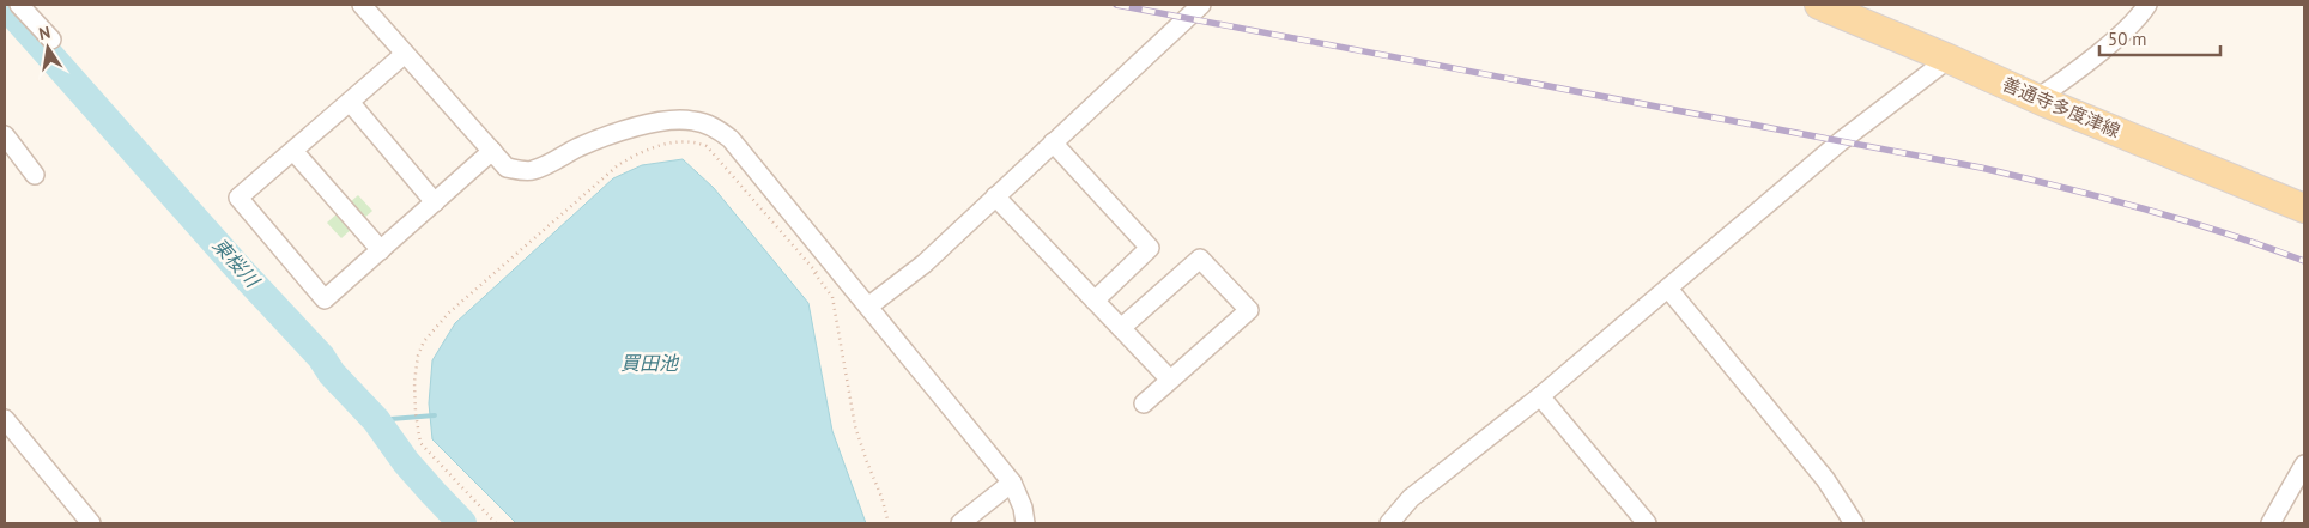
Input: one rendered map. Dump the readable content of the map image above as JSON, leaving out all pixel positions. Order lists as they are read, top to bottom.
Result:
{
  "streets": {
    "main road": ["善通寺多度津線"]
  },
  "water": ["東桜川", "買田池"],
  "scale_bar": "50 m",
  "north": "top"
}
